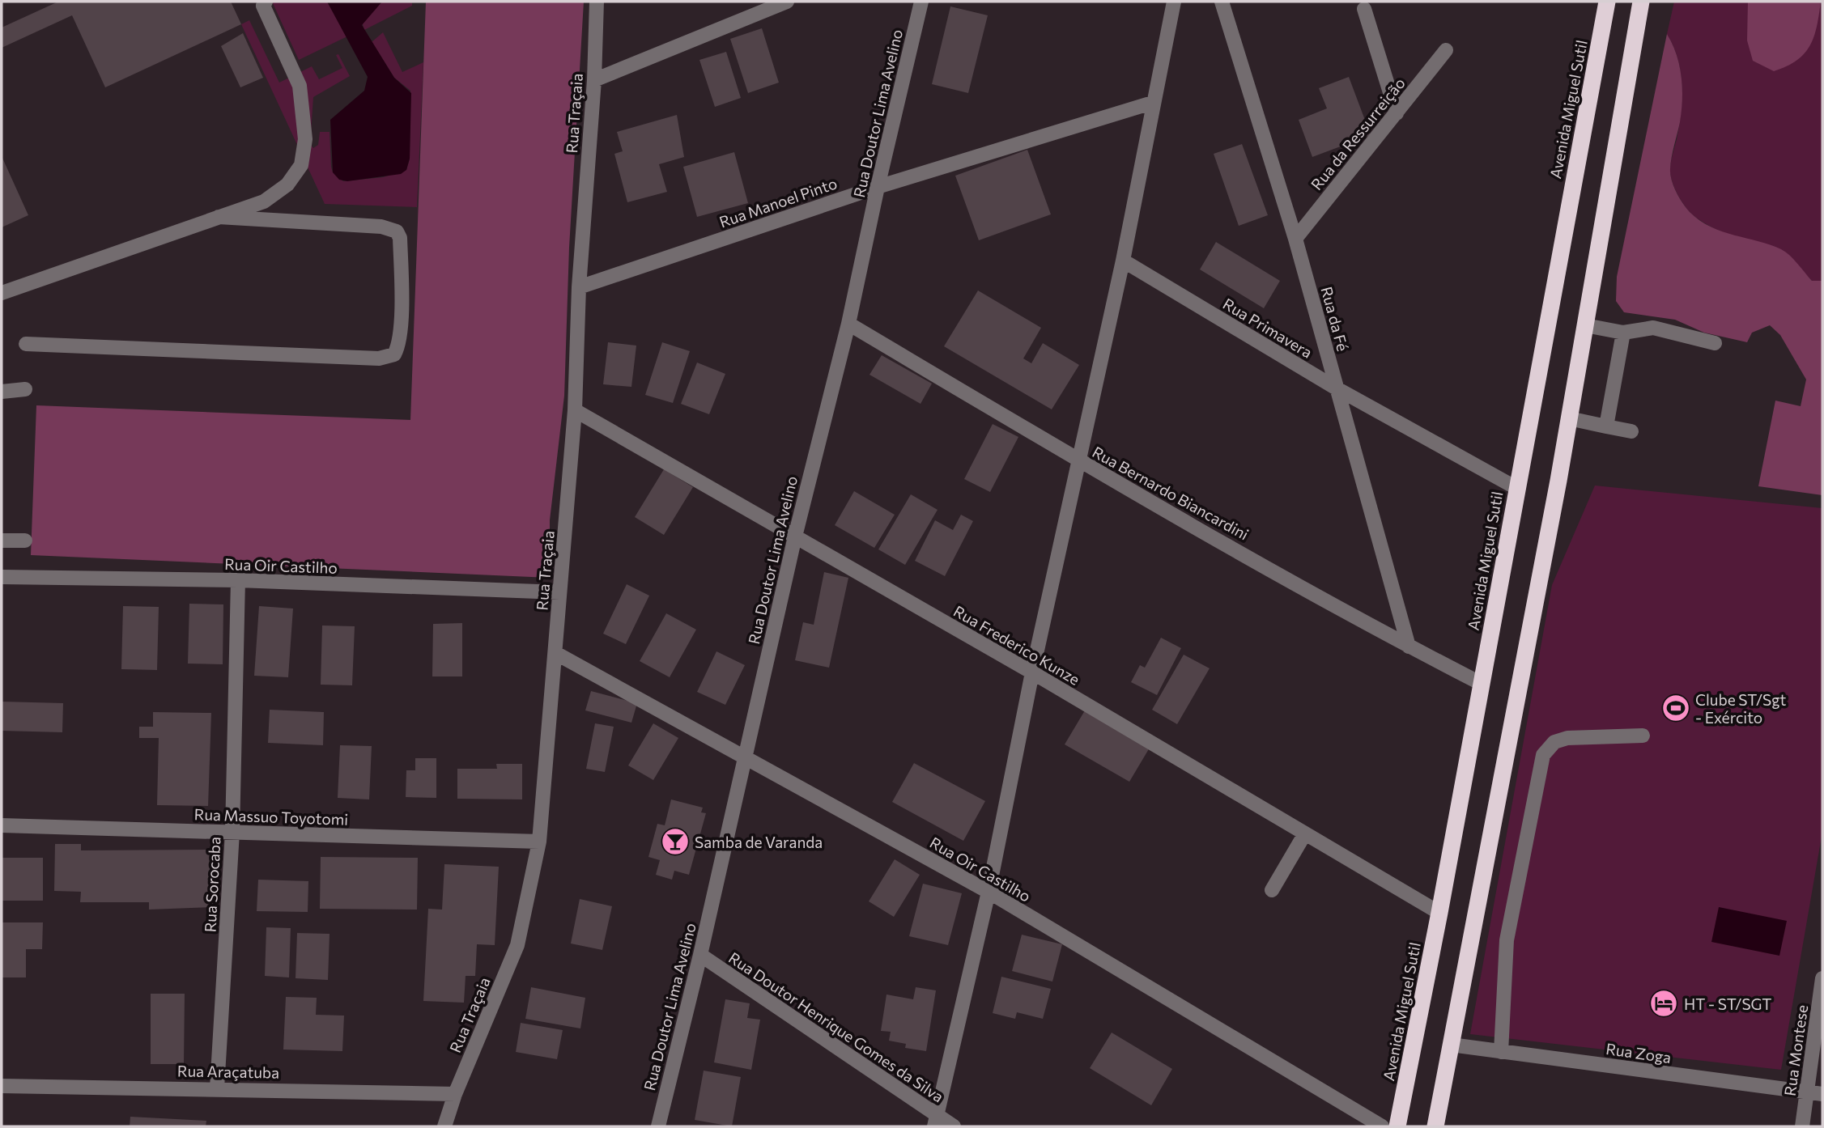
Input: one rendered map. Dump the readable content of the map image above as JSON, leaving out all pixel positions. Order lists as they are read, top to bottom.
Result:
{
  "streets": {
    "highway": ["Avenida Miguel Sutil"],
    "street": [
      "Rua Traçaia",
      "Rua Doutor Lima Avelino",
      "Rua da Ressurreição",
      "Rua Manoel Pinto",
      "Rua da Fé",
      "Rua Primavera",
      "Rua Bernardo Biancardini",
      "Rua Oir Castilho",
      "Rua Frederico Kunze",
      "Rua Massuo Toyotomi",
      "Rua Sorocaba",
      "Rua Doutor Henrique Gomes da Silva",
      "Rua Montese",
      "Rua Zoga",
      "Rua Araçatuba"
    ]
  },
  "crossings": [
    ["Avenida Miguel Sutil", "Rua Primavera"],
    ["Avenida Miguel Sutil", "Rua Bernardo Biancardini"],
    ["Avenida Miguel Sutil", "Rua Frederico Kunze"],
    ["Rua Traçaia", "Rua Manoel Pinto"],
    ["Rua Traçaia", "Rua Oir Castilho"],
    ["Rua Traçaia", "Rua Frederico Kunze"],
    ["Rua Traçaia", "Rua Massuo Toyotomi"],
    ["Rua Traçaia", "Rua Araçatuba"],
    ["Rua Doutor Lima Avelino", "Rua Manoel Pinto"],
    ["Rua Doutor Lima Avelino", "Rua Bernardo Biancardini"],
    ["Rua Doutor Lima Avelino", "Rua Oir Castilho"],
    ["Rua Doutor Lima Avelino", "Rua Frederico Kunze"],
    ["Rua Doutor Lima Avelino", "Rua Doutor Henrique Gomes da Silva"],
    ["Rua da Ressurreição", "Rua da Fé"],
    ["Rua da Fé", "Rua Primavera"],
    ["Rua da Fé", "Rua Bernardo Biancardini"],
    ["Rua Oir Castilho", "Rua Sorocaba"],
    ["Rua Massuo Toyotomi", "Rua Sorocaba"],
    ["Rua Sorocaba", "Rua Araçatuba"],
    ["Rua Montese", "Rua Zoga"]
  ],
  "places": {
    "sports": ["Clube ST/Sgt - Exército"],
    "bar": ["Samba de Varanda"],
    "hotel": ["HT - ST/SGT"]
  }
}
